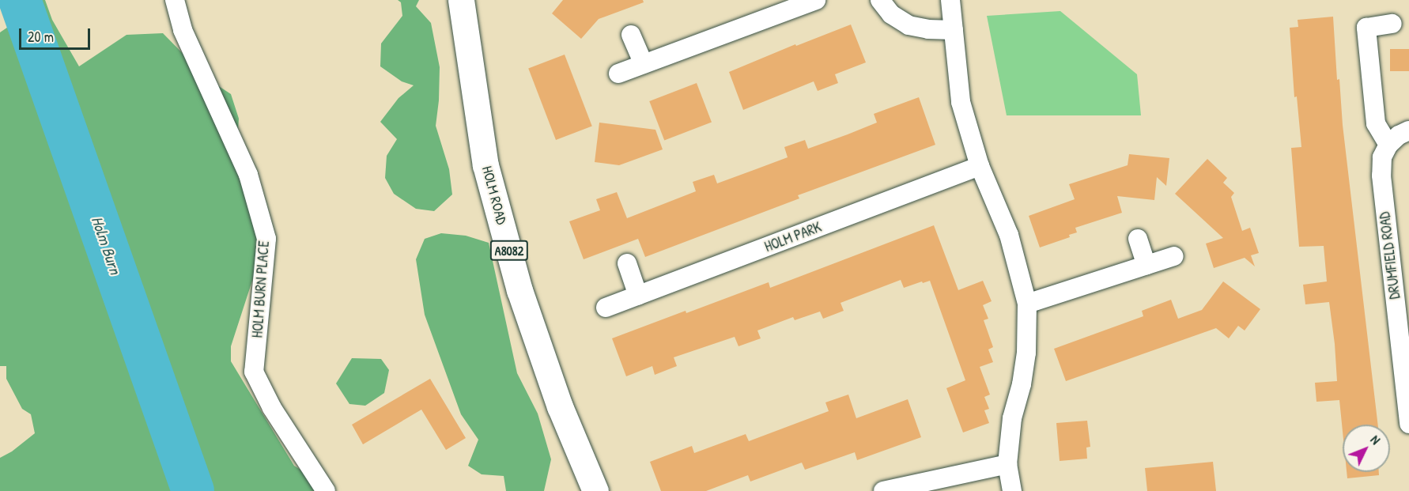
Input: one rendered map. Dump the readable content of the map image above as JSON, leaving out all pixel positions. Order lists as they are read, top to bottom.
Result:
{
  "streets": {
    "main road": ["HOLM ROAD", "A8082"],
    "street": ["HOLM PARK", "DRUMFIELD ROAD", "HOLM BURN PLACE"]
  },
  "water": ["Holm Burn"],
  "scale_bar": "20 m",
  "north": "top right"
}
